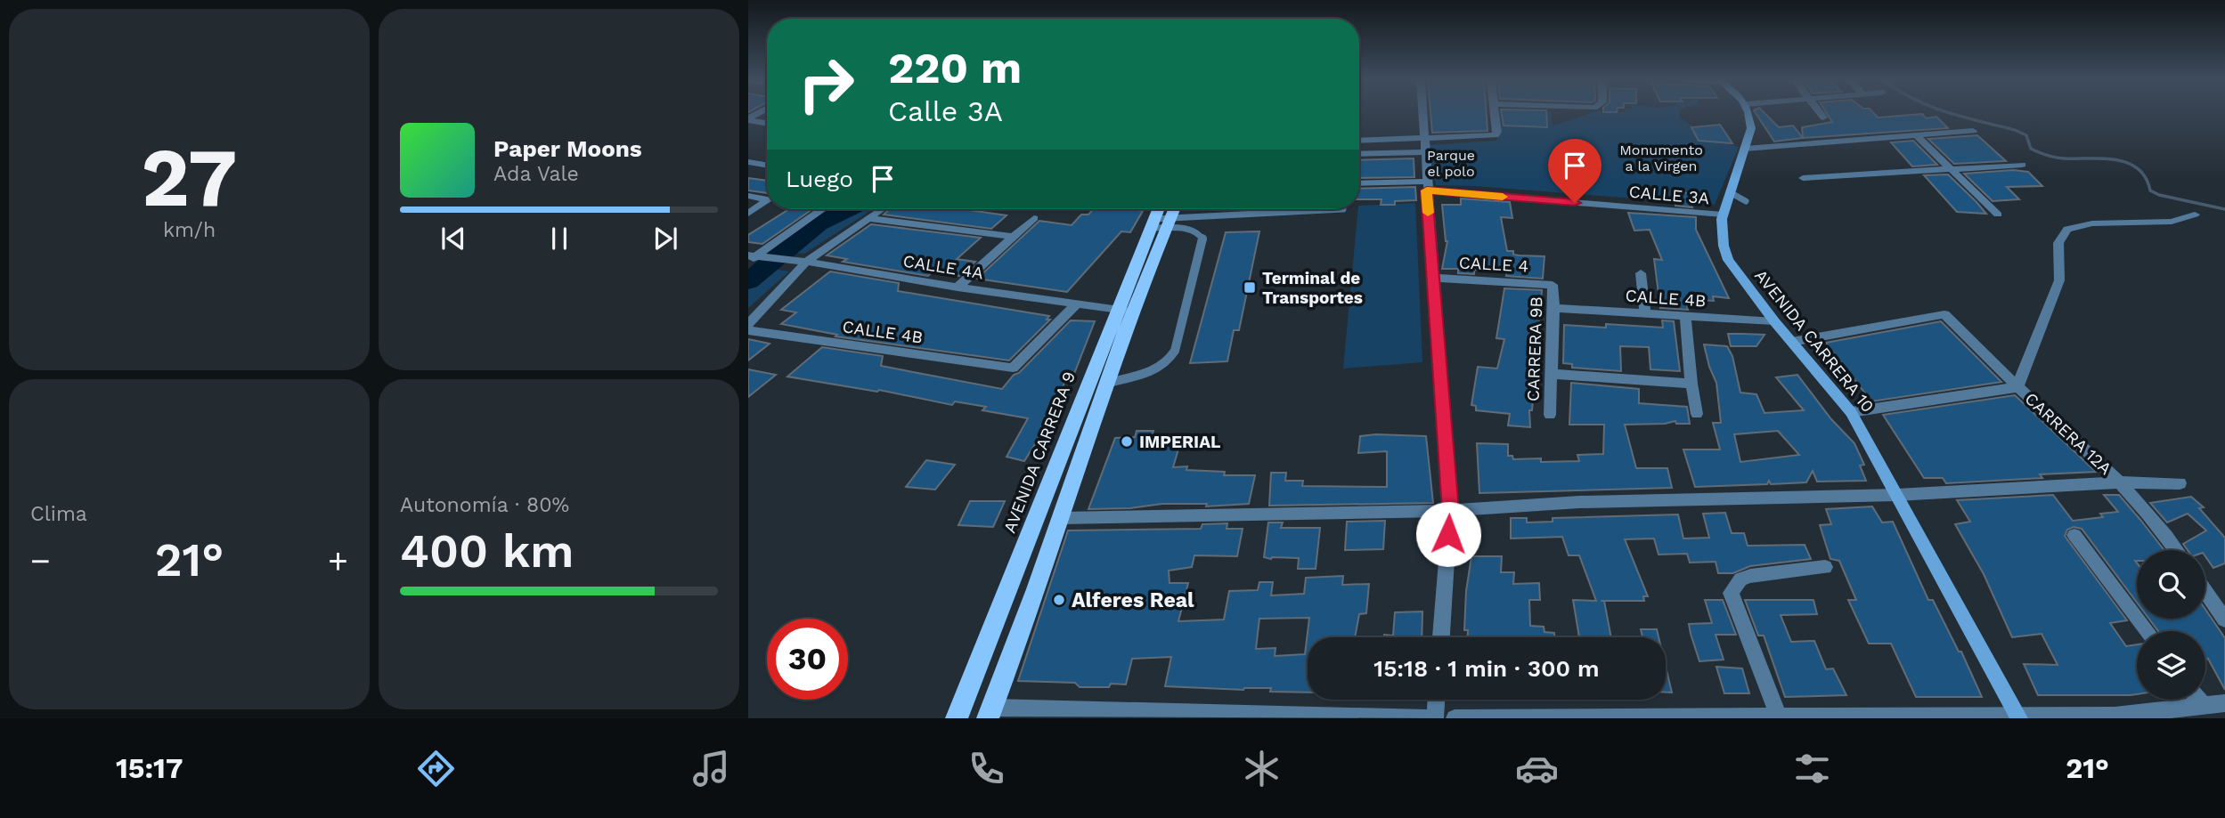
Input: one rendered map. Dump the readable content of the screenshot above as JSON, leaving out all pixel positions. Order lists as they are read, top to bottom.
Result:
{
  "streets": {
    "main road": ["AVENIDA CARRERA 10", "AVENIDA CARRERA 9"],
    "street": [
      "CALLE 3A",
      "CALLE 4",
      "CALLE 4A",
      "CALLE 4B",
      "CARRERA 9B",
      "CARRERA 12A"
    ]
  },
  "crossings": [
    ["CALLE 3A", "AVENIDA CARRERA 10"],
    ["CALLE 4", "CARRERA 9B"],
    ["CALLE 4A", "CALLE 4B"],
    ["CALLE 4A", "AVENIDA CARRERA 9"],
    ["CALLE 4B", "AVENIDA CARRERA 10"],
    ["CALLE 4B", "CARRERA 9B"],
    ["AVENIDA CARRERA 10", "CARRERA 12A"]
  ],
  "parks": ["Monumento a la Virgen", "Parque el polo"],
  "places": {
    "transit": ["Terminal de Transportes"],
    "other": ["IMPERIAL", "Alferes Real"]
  },
  "page": {
    "tile": [
      ["27", "km/h"],
      "Clima",
      ["Autonomía · 80%", "400 km"]
    ],
    "turn": ["220 m", "Calle 3A"],
    "song": ["Paper Moons", "Ada Vale"],
    "then": "Luego",
    "heat": ["−", "21°", "+"],
    "limit": "30",
    "trip": "15:18 · 1 min · 300 m",
    "tabs": ["15:17", "21°"]
  }
}
